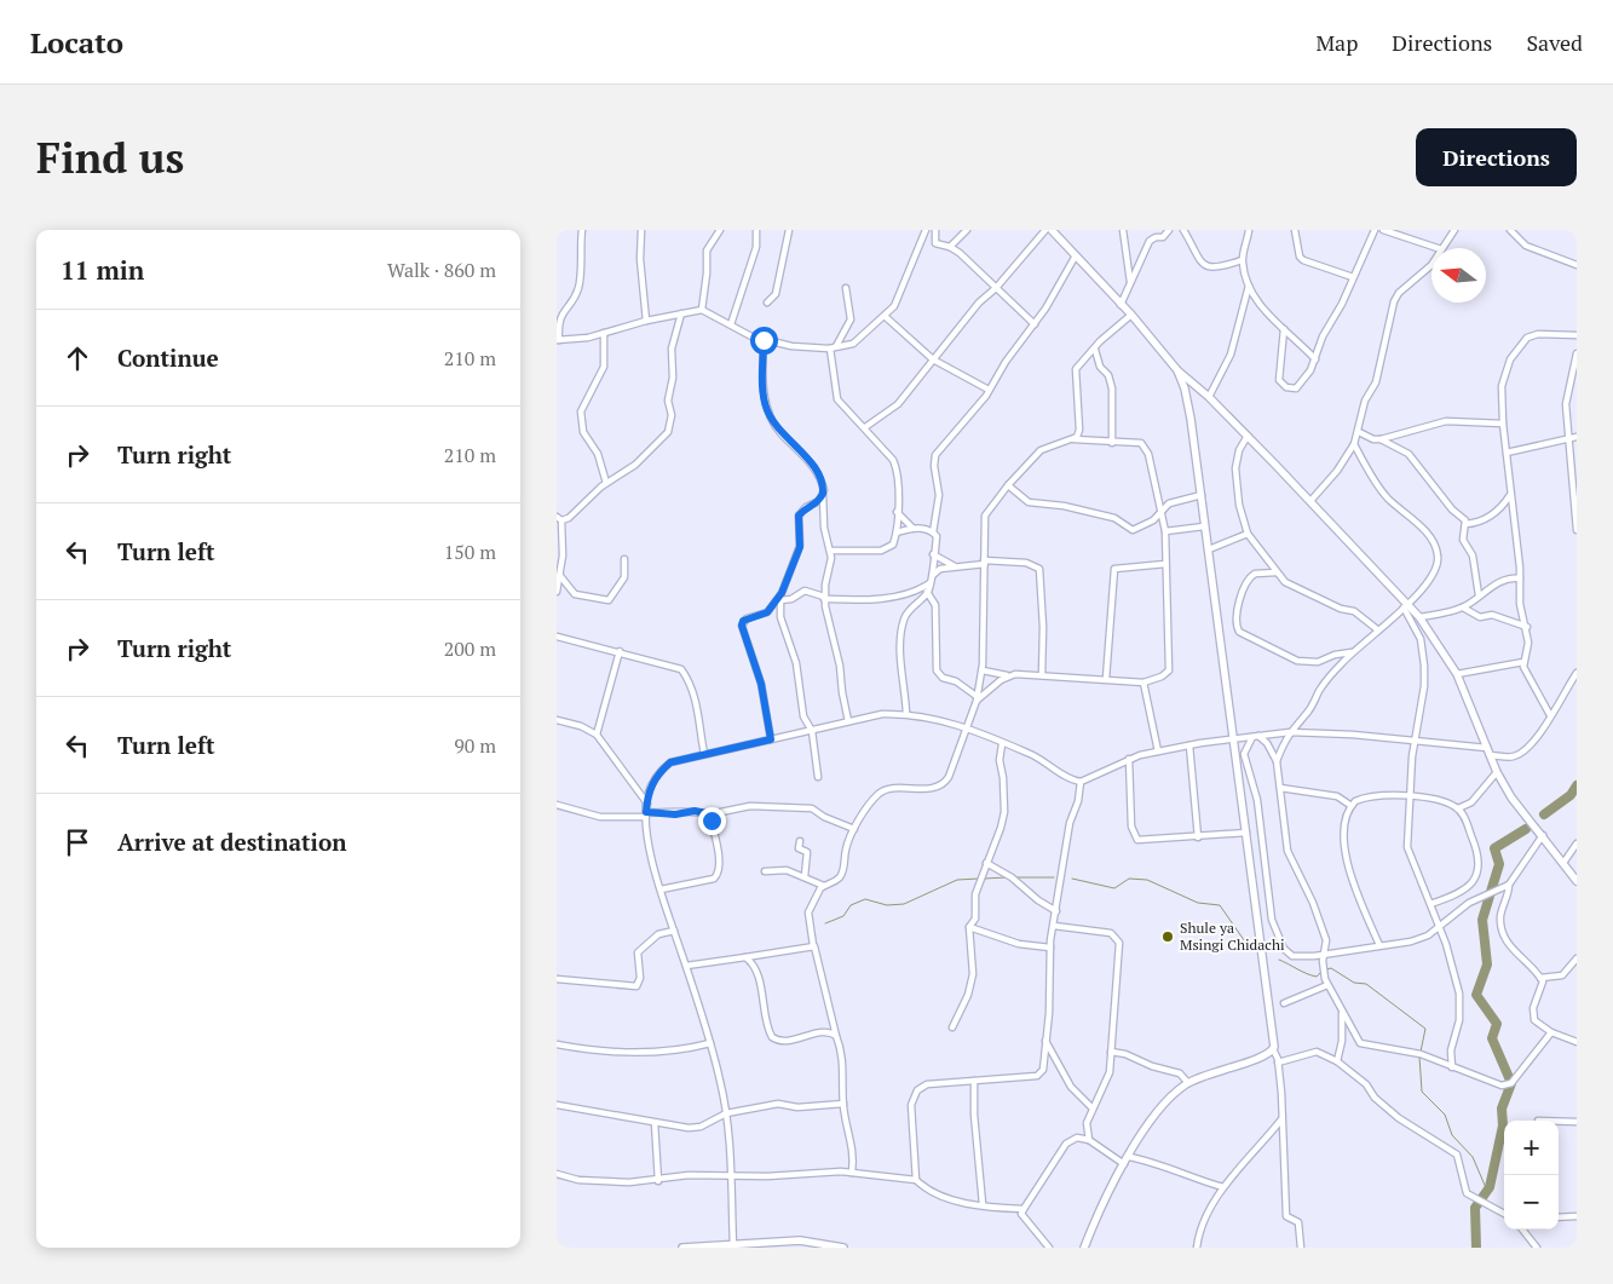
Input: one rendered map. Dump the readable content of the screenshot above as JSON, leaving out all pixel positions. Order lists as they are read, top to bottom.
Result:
{
  "places": ["Shule ya Msingi Chidachi"],
  "north": "left",
  "page": {
    "header": "Locato",
    "nav": ["Map", "Directions", "Saved"],
    "buttons": "Directions",
    "title": "Find us",
    "heading": ["11 min", "Walk · 860 m"],
    "list": [
      ["Continue", "210 m"],
      ["Turn right", "210 m"],
      ["Turn left", "150 m"],
      ["Turn right", "200 m"],
      ["Turn left", "90 m"],
      "Arrive at destination"
    ],
    "map_buttons": ["+", "−"]
  }
}
